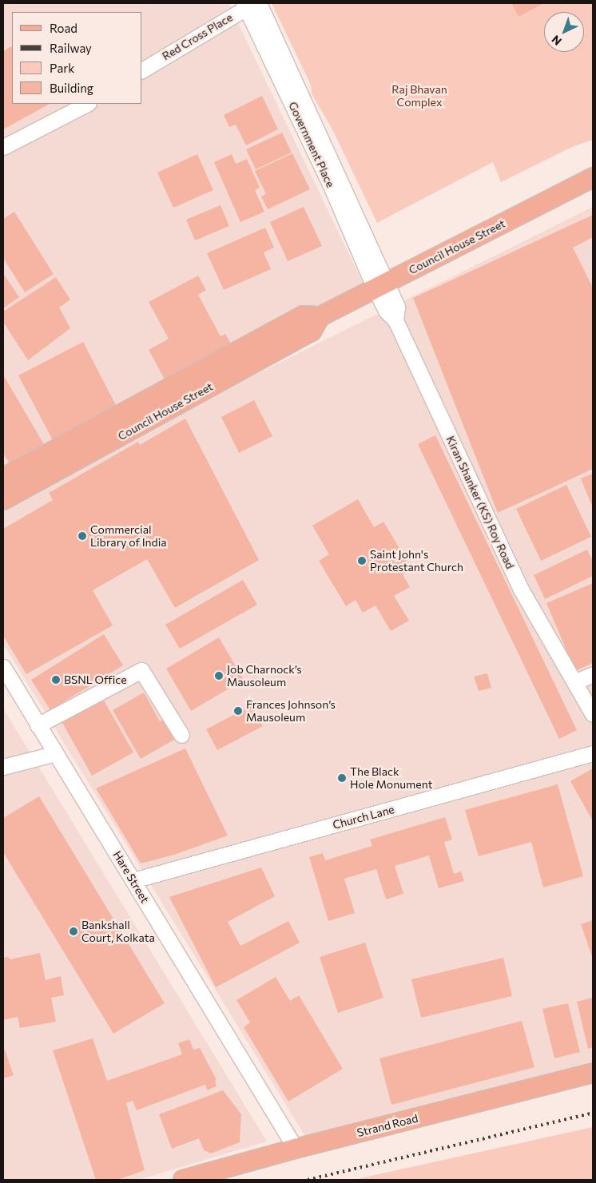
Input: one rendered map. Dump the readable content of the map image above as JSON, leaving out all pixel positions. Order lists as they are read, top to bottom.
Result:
{
  "streets": {
    "main road": ["Council House Street", "Strand Road"],
    "street": [
      "Red Cross Place",
      "Kiran Shanker (KS) Roy Road",
      "Church Lane",
      "Hare Street"
    ]
  },
  "crossings": [
    ["Red Cross Place", "Kiran Shanker (KS) Roy Road"],
    ["Council House Street", "Kiran Shanker (KS) Roy Road"],
    ["Church Lane", "Hare Street"],
    ["Hare Street", "Strand Road"]
  ],
  "parks": ["Raj Bhavan Complex"],
  "places": [
    "Commercial Library of India",
    "Saint John's Protestant Church",
    "Job Charnock’s Mausoleum",
    "BSNL Office",
    "Frances Johnson’s Mausoleum",
    "The Black Hole Monument",
    "Bankshall Court, Kolkata"
  ],
  "legend": [
    "Road",
    "Railway",
    "Park",
    "Building"
  ],
  "north": "bottom left"
}
